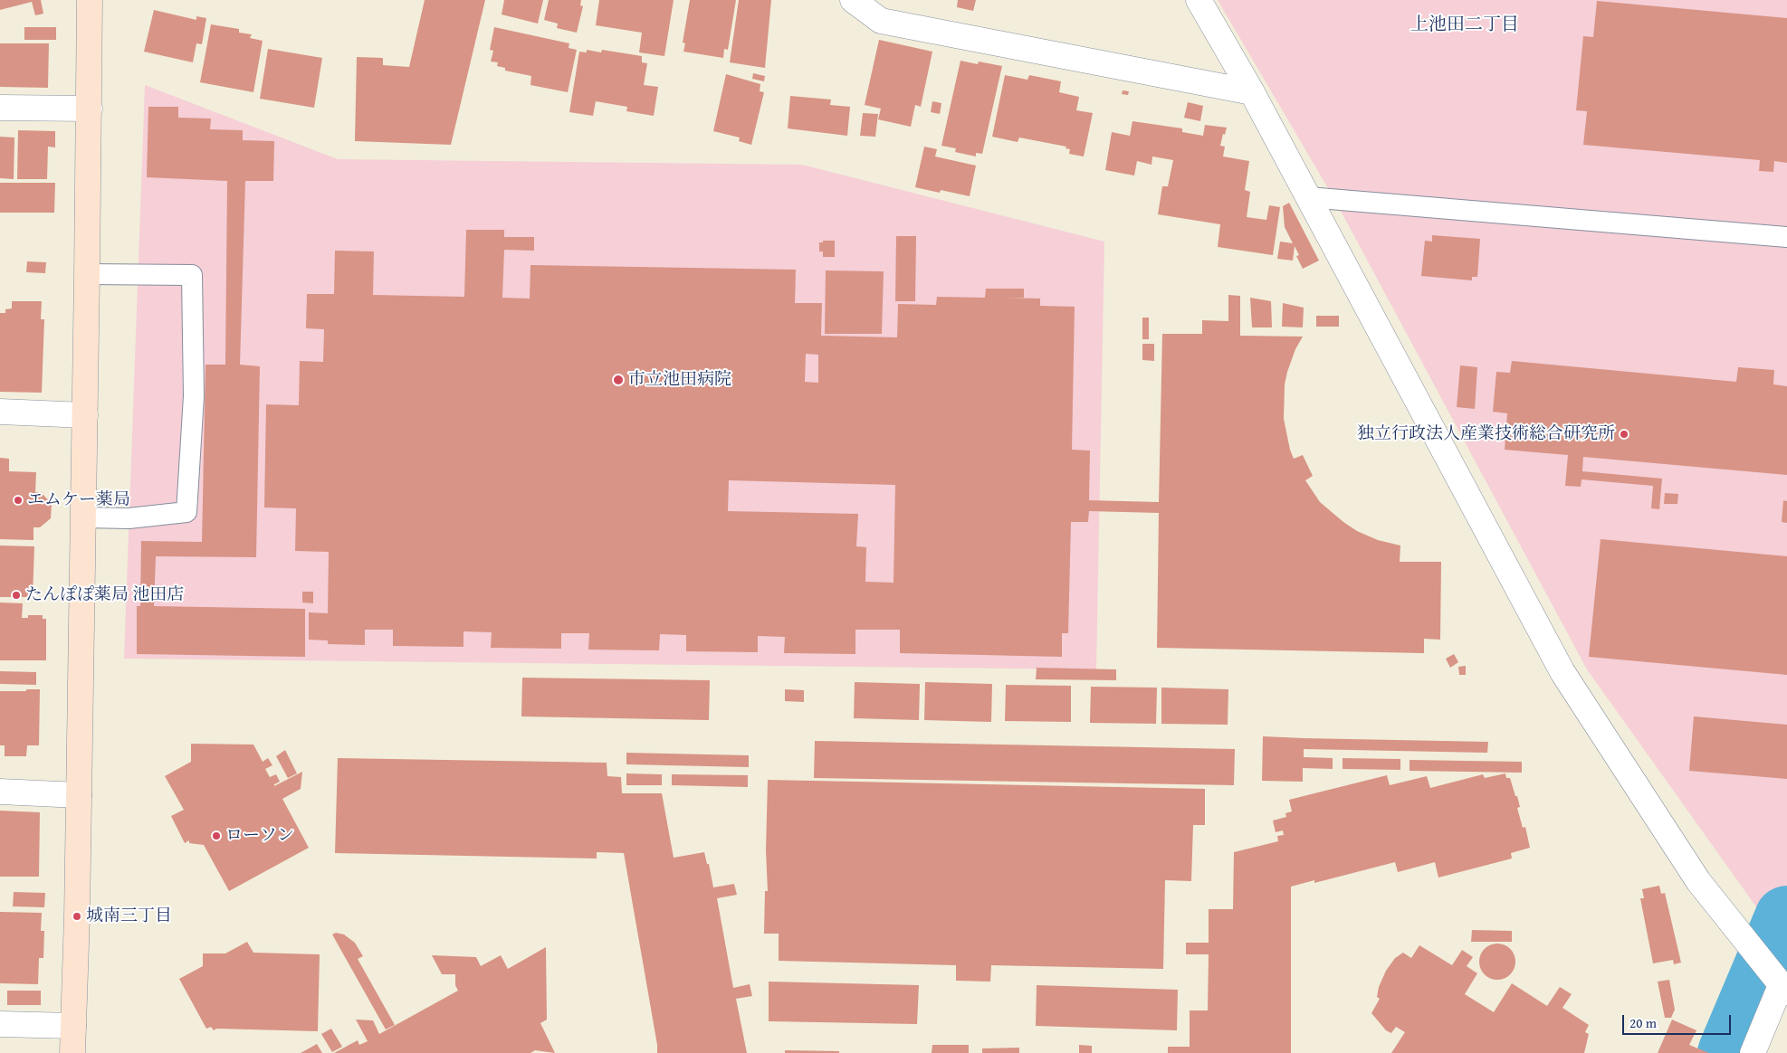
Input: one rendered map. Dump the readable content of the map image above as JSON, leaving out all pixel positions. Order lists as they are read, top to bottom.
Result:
{
  "districts": ["上池田二丁目"],
  "places": [
    "市立池田病院",
    "独立行政法人産業技術総合研究所",
    "エムケー薬局",
    "たんぽぽ薬局 池田店",
    "ローソン",
    "城南三丁目"
  ],
  "scale_bar": "20 m"
}
